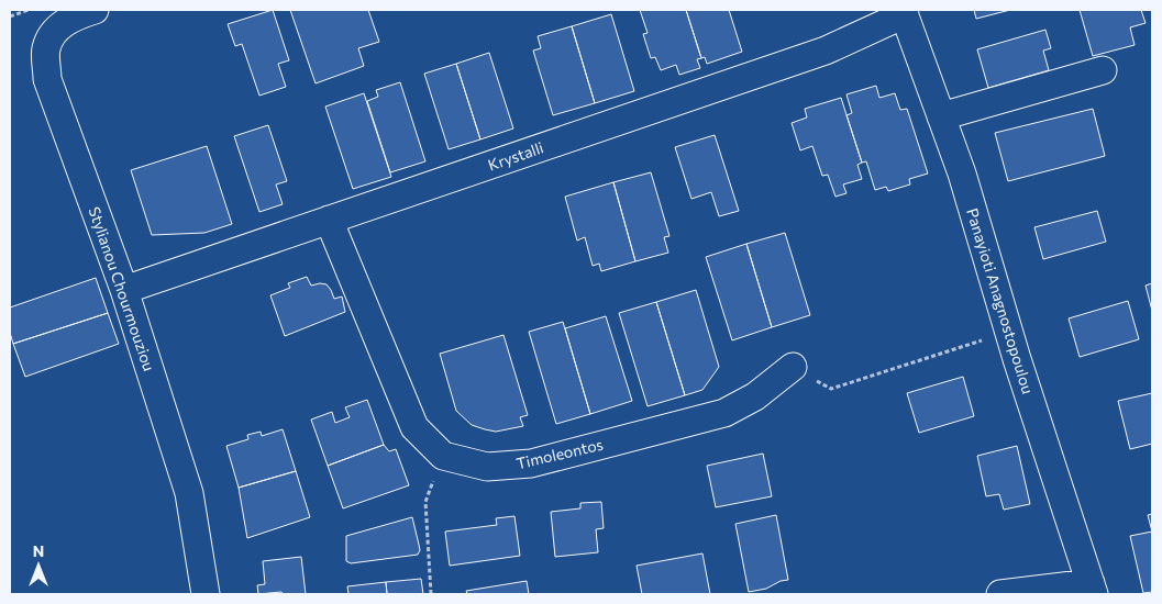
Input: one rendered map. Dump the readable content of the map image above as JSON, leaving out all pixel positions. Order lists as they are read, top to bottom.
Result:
{
  "streets": {
    "street": [
      "Krystalli",
      "Stylianou Chourmouziou",
      "Panayioti Anagnostopoulou",
      "Timoleontos"
    ]
  },
  "crossings": [
    ["Krystalli", "Stylianou Chourmouziou"],
    ["Krystalli", "Panayioti Anagnostopoulou"]
  ],
  "north": "top"
}
